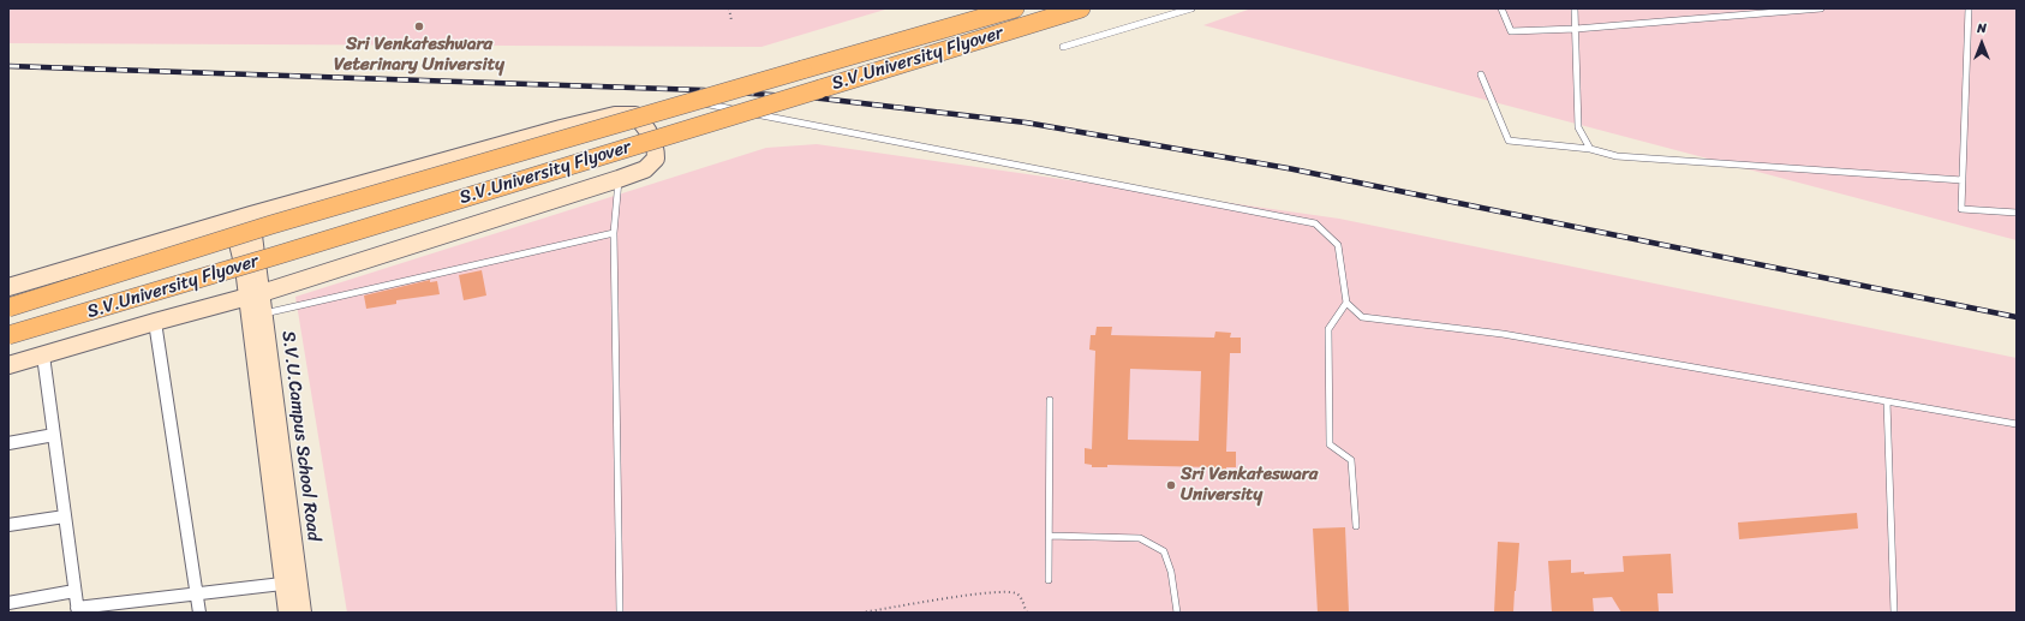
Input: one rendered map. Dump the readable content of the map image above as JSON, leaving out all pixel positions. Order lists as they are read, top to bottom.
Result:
{
  "streets": {
    "main road": ["S.V.University Flyover"],
    "street": ["S.V.U.Campus School Road"]
  },
  "places": ["Sri Venkateshwara Veterinary University", "Sri Venkateswara University"],
  "north": "top"
}
